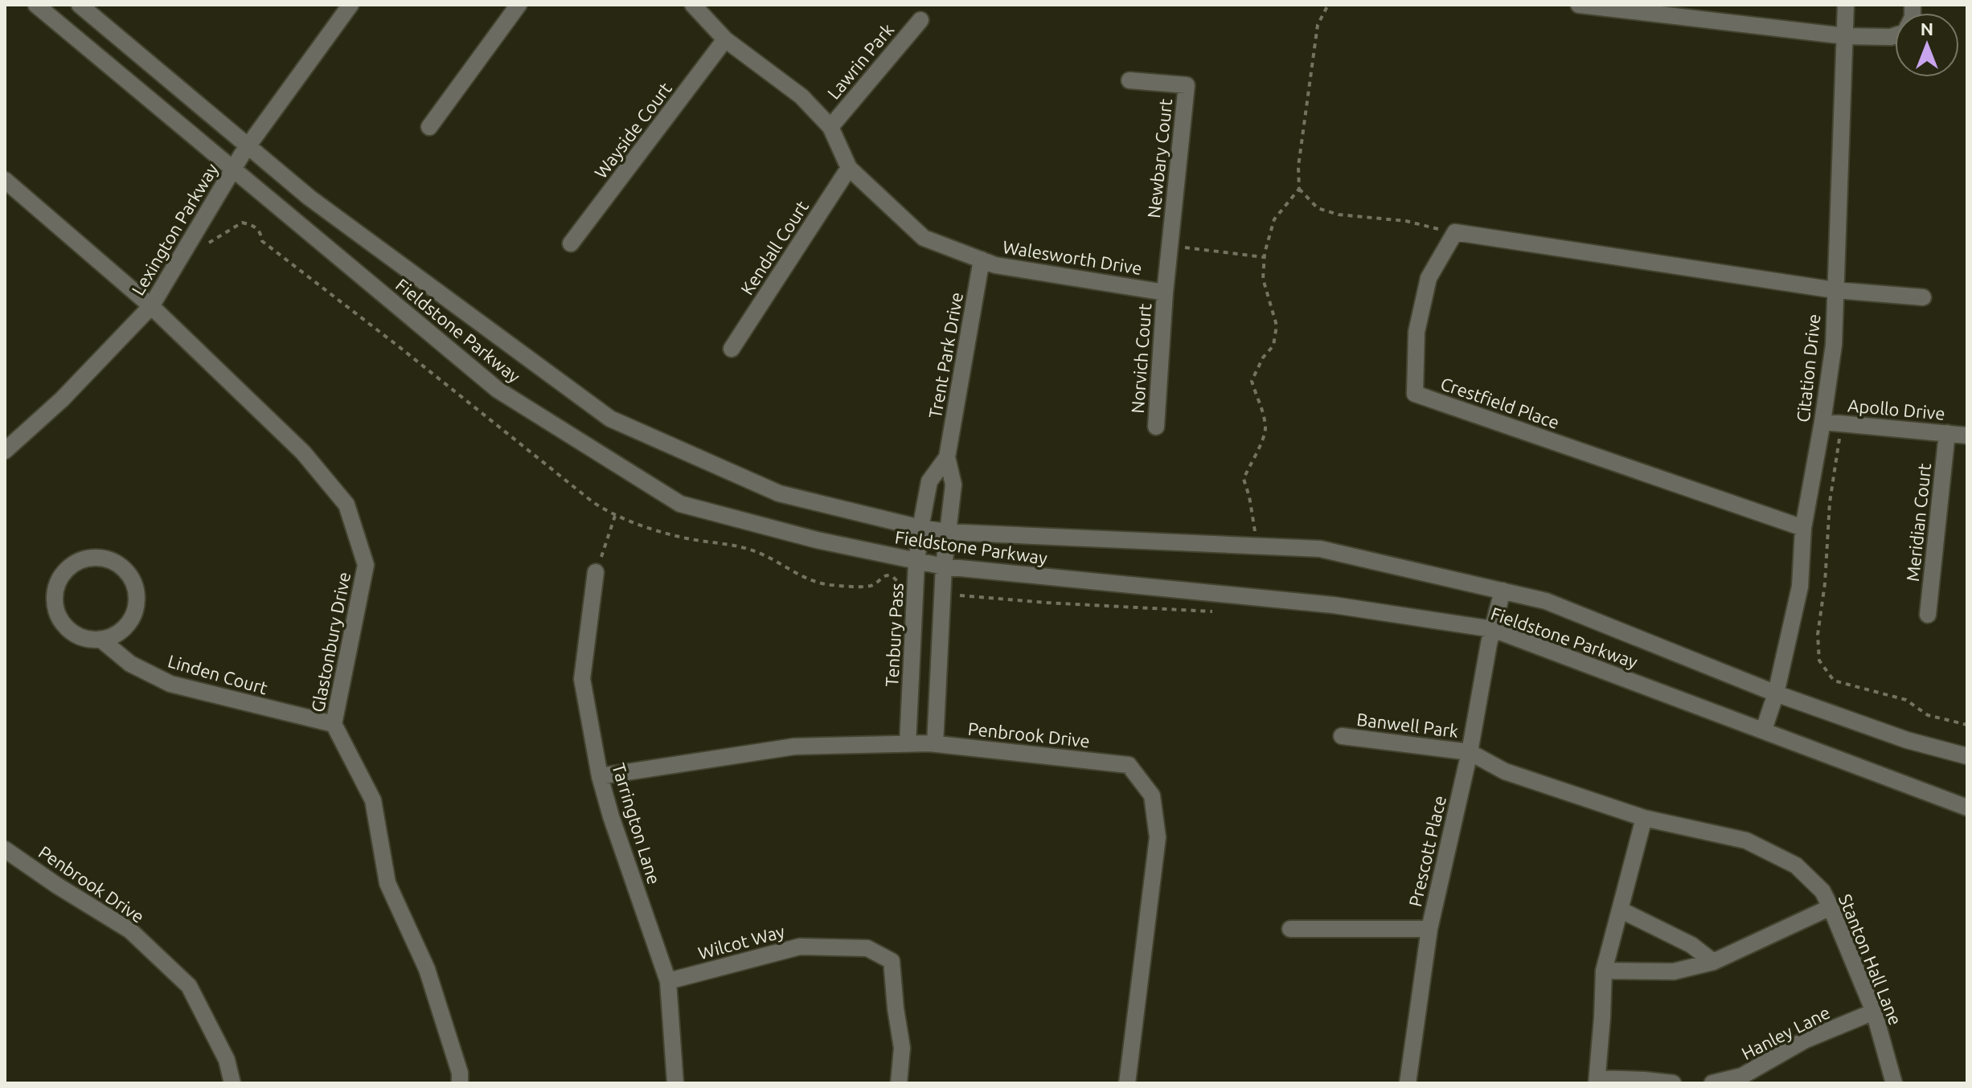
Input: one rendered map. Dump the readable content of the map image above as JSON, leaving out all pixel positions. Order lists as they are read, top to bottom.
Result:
{
  "streets": {
    "street": [
      "Lawrin Park",
      "Wayside Court",
      "Newbary Court",
      "Lexington Parkway",
      "Kendall Court",
      "Walesworth Drive",
      "Fieldstone Parkway",
      "Trent Park Drive",
      "Norvich Court",
      "Citation Drive",
      "Crestfield Place",
      "Apollo Drive",
      "Meridian Court",
      "Tenbury Pass",
      "Glastonbury Drive",
      "Linden Court",
      "Banwell Park",
      "Penbrook Drive",
      "Tarrington Lane",
      "Prescott Place",
      "Wilcot Way",
      "Stanton Hall Lane",
      "Hanley Lane"
    ]
  },
  "crossings": [
    ["Lawrin Park", "Walesworth Drive"],
    ["Wayside Court", "Walesworth Drive"],
    ["Newbary Court", "Walesworth Drive"],
    ["Newbary Court", "Norvich Court"],
    ["Lexington Parkway", "Fieldstone Parkway"],
    ["Lexington Parkway", "Glastonbury Drive"],
    ["Kendall Court", "Walesworth Drive"],
    ["Walesworth Drive", "Trent Park Drive"],
    ["Walesworth Drive", "Norvich Court"],
    ["Fieldstone Parkway", "Trent Park Drive"],
    ["Fieldstone Parkway", "Citation Drive"],
    ["Fieldstone Parkway", "Tenbury Pass"],
    ["Fieldstone Parkway", "Prescott Place"],
    ["Trent Park Drive", "Tenbury Pass"],
    ["Citation Drive", "Crestfield Place"],
    ["Citation Drive", "Apollo Drive"],
    ["Apollo Drive", "Meridian Court"],
    ["Tenbury Pass", "Penbrook Drive"],
    ["Glastonbury Drive", "Linden Court"],
    ["Banwell Park", "Prescott Place"],
    ["Banwell Park", "Stanton Hall Lane"],
    ["Penbrook Drive", "Tarrington Lane"],
    ["Tarrington Lane", "Wilcot Way"],
    ["Prescott Place", "Stanton Hall Lane"],
    ["Stanton Hall Lane", "Hanley Lane"]
  ],
  "north": "top"
}
